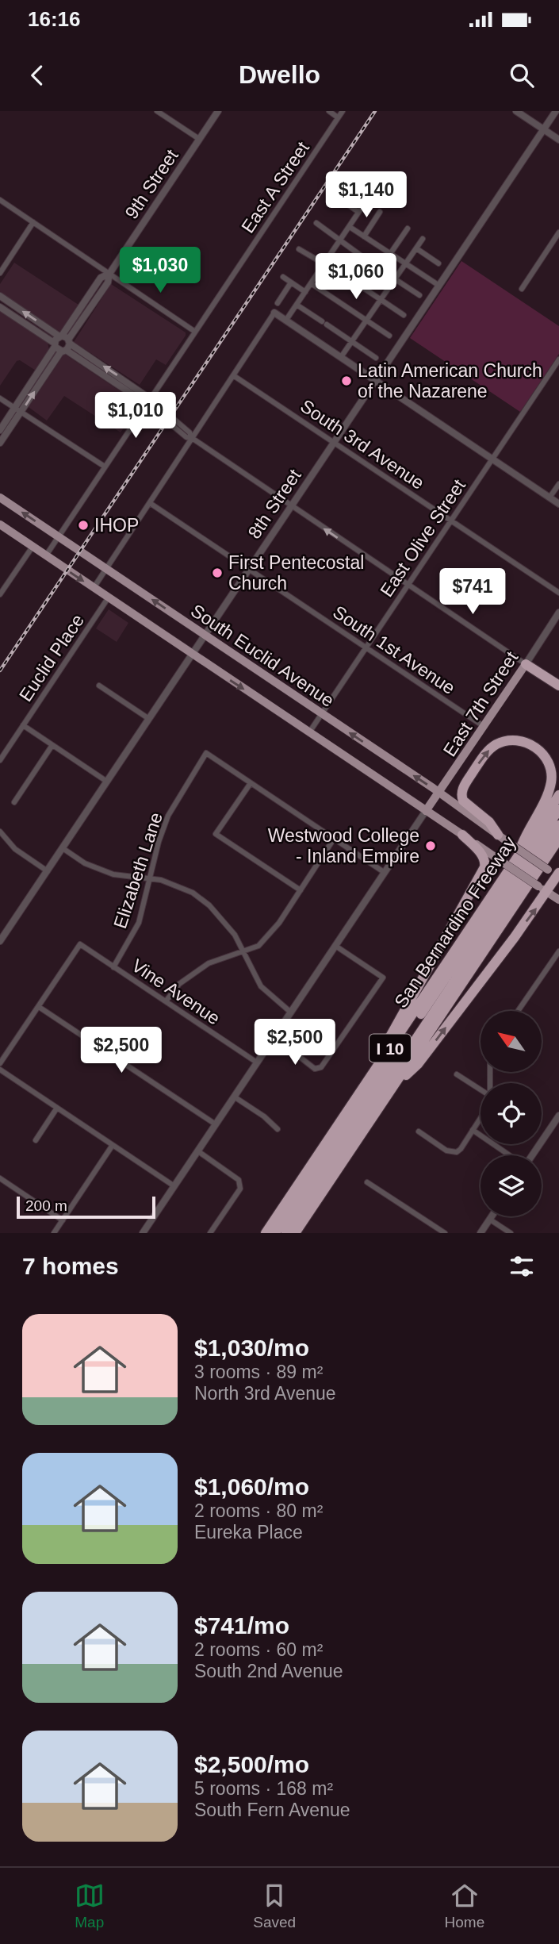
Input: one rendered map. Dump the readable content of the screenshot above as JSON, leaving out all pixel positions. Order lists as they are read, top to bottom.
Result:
{
  "streets": {
    "highway": ["San Bernardino Freeway", "I 10"],
    "main road": ["South Euclid Avenue", "East 7th Street"],
    "street": [
      "9th Street",
      "East A Street",
      "South 3rd Avenue",
      "8th Street",
      "East Olive Street",
      "South 1st Avenue",
      "Euclid Place",
      "Elizabeth Lane",
      "Vine Avenue"
    ]
  },
  "crossings": [
    ["East A Street", "South Euclid Avenue"],
    ["South 3rd Avenue", "8th Street"],
    ["South 3rd Avenue", "East Olive Street"],
    ["8th Street", "South 1st Avenue"],
    ["8th Street", "South Euclid Avenue"],
    ["East Olive Street", "South 1st Avenue"],
    ["East Olive Street", "South Euclid Avenue"],
    ["South 1st Avenue", "East 7th Street"],
    ["South Euclid Avenue", "Euclid Place"],
    ["South Euclid Avenue", "East 7th Street"],
    ["Elizabeth Lane", "Vine Avenue"]
  ],
  "places": [
    "Latin American Church of the Nazarene",
    "IHOP",
    "First Pentecostal Church",
    "Westwood College - Inland Empire"
  ],
  "scale_bar": "200 m",
  "north": "top left",
  "page": {
    "status": "16:16",
    "header": "Dwello",
    "price": [
      "$1,140",
      "$1,030",
      "$1,060",
      "$1,010",
      "$741",
      "$2,500",
      "$2,500"
    ],
    "scale": "200 m",
    "heading": "7 homes",
    "list": [
      {
        "name": "$1,030/mo",
        "note": "3 rooms · 89 m² · North 3rd Avenue"
      },
      {
        "name": "$1,060/mo",
        "note": "2 rooms · 80 m² · Eureka Place"
      },
      {
        "name": "$741/mo",
        "note": "2 rooms · 60 m² · South 2nd Avenue"
      },
      {
        "name": "$2,500/mo",
        "note": "5 rooms · 168 m² · South Fern Avenue"
      }
    ],
    "tabs": ["Map", "Saved", "Home"]
  }
}
